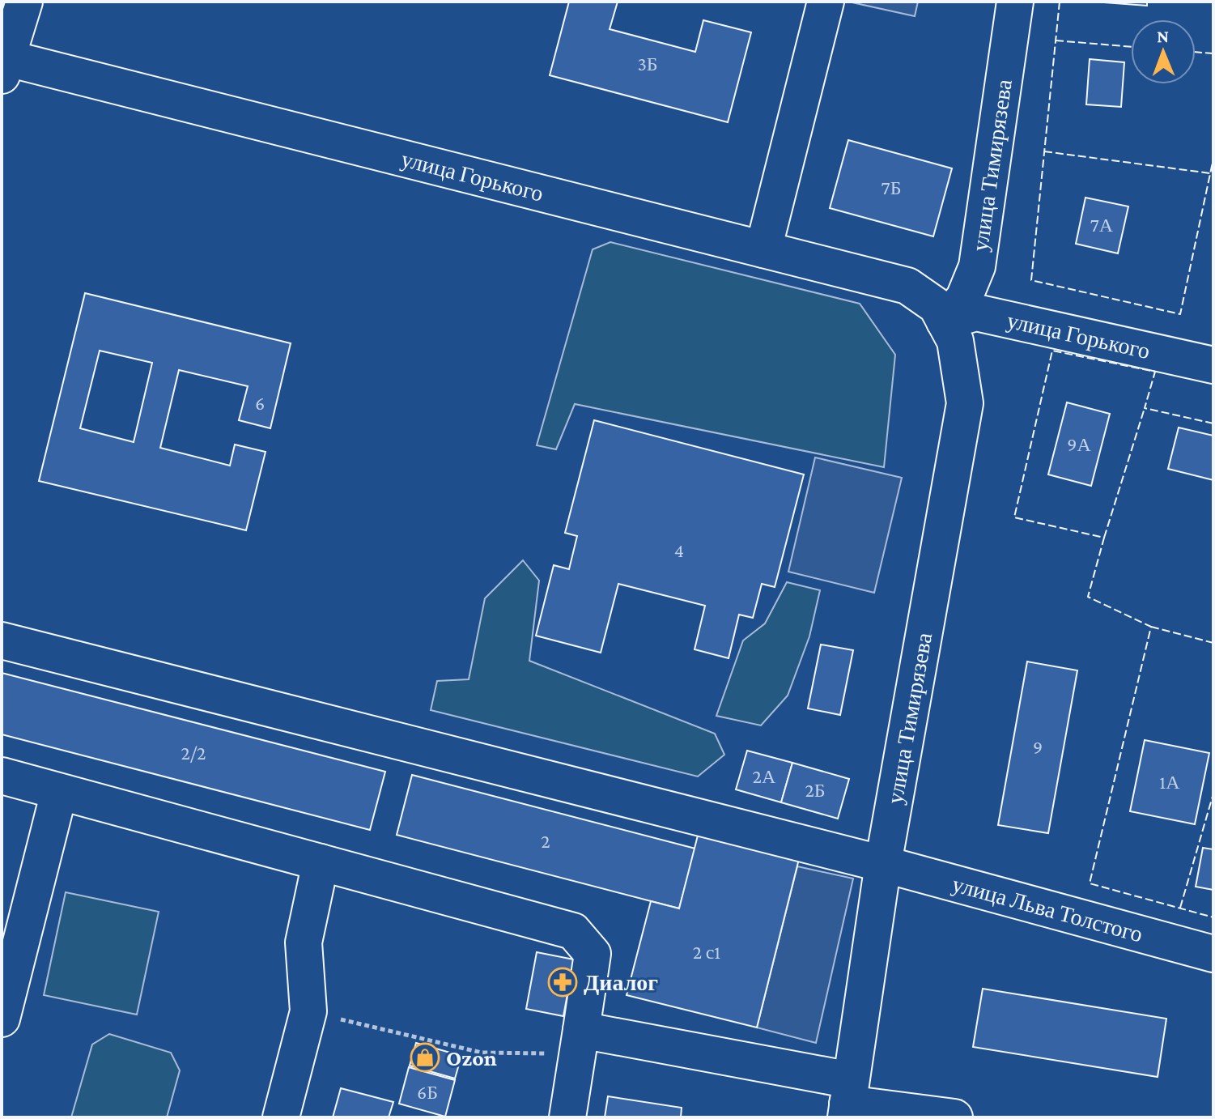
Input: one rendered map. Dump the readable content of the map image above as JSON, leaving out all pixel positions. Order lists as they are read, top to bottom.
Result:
{
  "streets": {
    "street": ["улица Тимирязева", "улица Горького", "улица Льва Толстого"]
  },
  "crossings": [
    ["улица Тимирязева", "улица Горького"],
    ["улица Тимирязева", "улица Льва Толстого"]
  ],
  "places": {
    "pharmacy": ["Диалог"],
    "shop": ["Ozon"]
  },
  "house_numbers": [
    "3Б",
    "7Б",
    "7А",
    "6",
    "9А",
    "4",
    "9",
    "2/2",
    "2А",
    "1А",
    "2Б",
    "2",
    "2 с1",
    "6Б"
  ],
  "north": "top"
}
